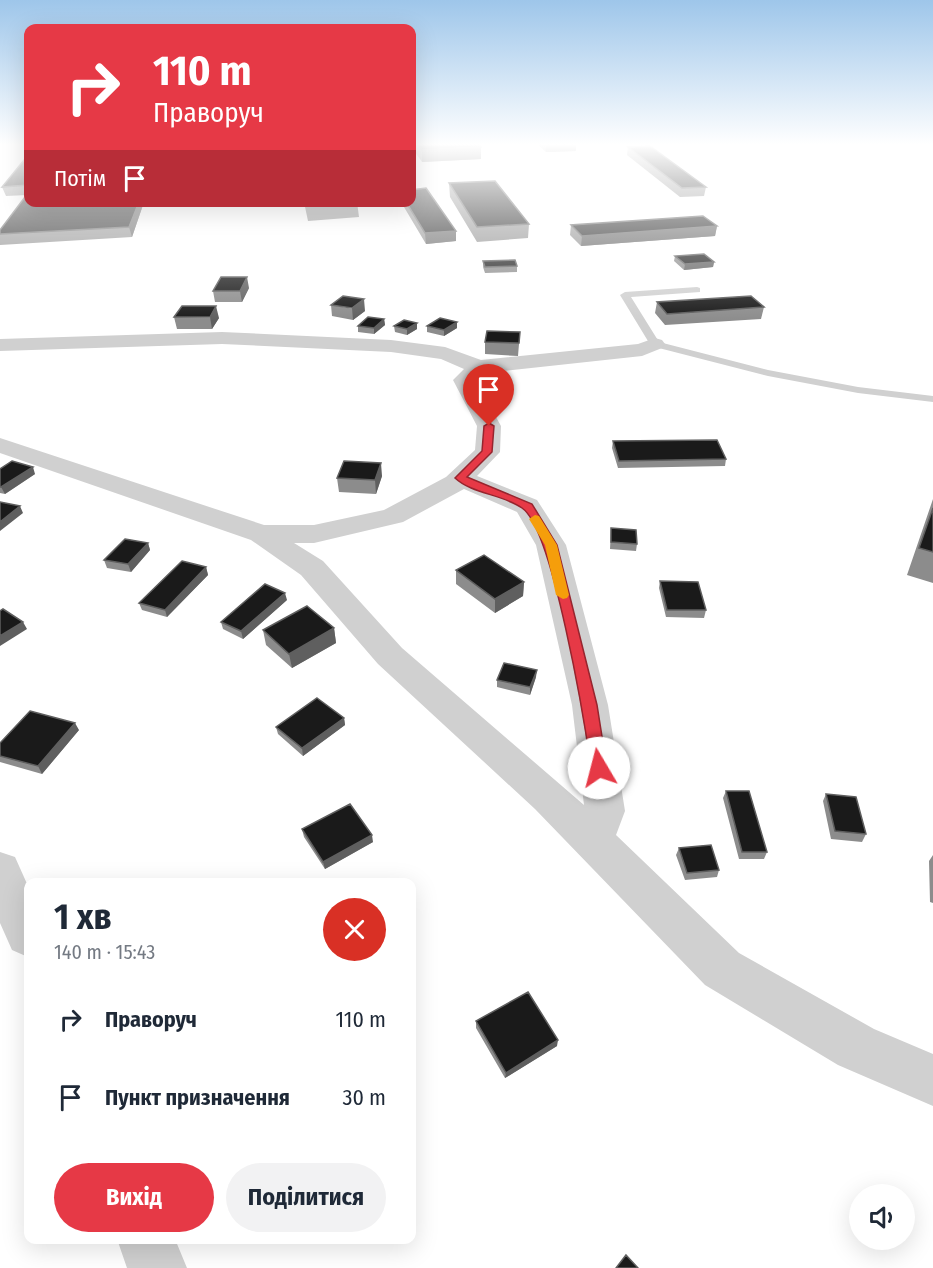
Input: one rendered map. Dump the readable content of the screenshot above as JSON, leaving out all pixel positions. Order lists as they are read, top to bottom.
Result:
{
  "page": {
    "turn": ["110 m", "Праворуч"],
    "then": "Потім",
    "heading": ["1 хв", "140 m · 15:43"],
    "list": [
      {
        "name": "Праворуч",
        "value": "110 m"
      },
      {
        "name": "Пункт призначення",
        "value": "30 m"
      }
    ],
    "buttons": ["Вихід", "Поділитися"]
  }
}
